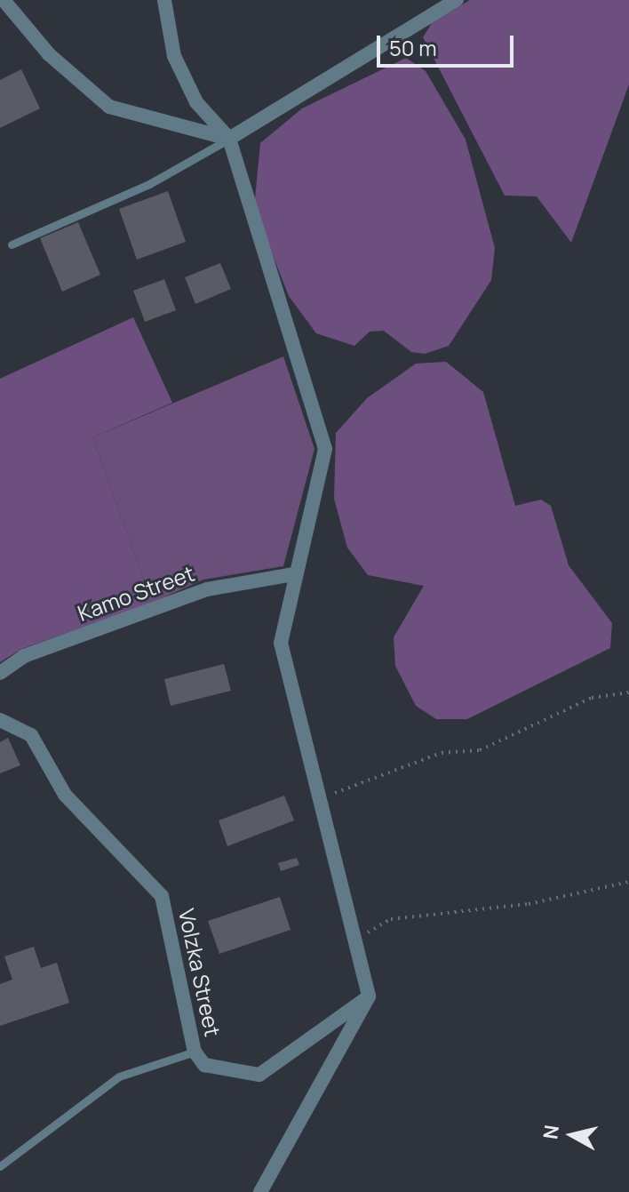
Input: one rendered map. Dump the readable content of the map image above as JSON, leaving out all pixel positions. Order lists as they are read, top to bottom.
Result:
{
  "streets": {
    "street": ["Kamo Street", "Volzka Street"]
  },
  "scale_bar": "50 m",
  "north": "left"
}
